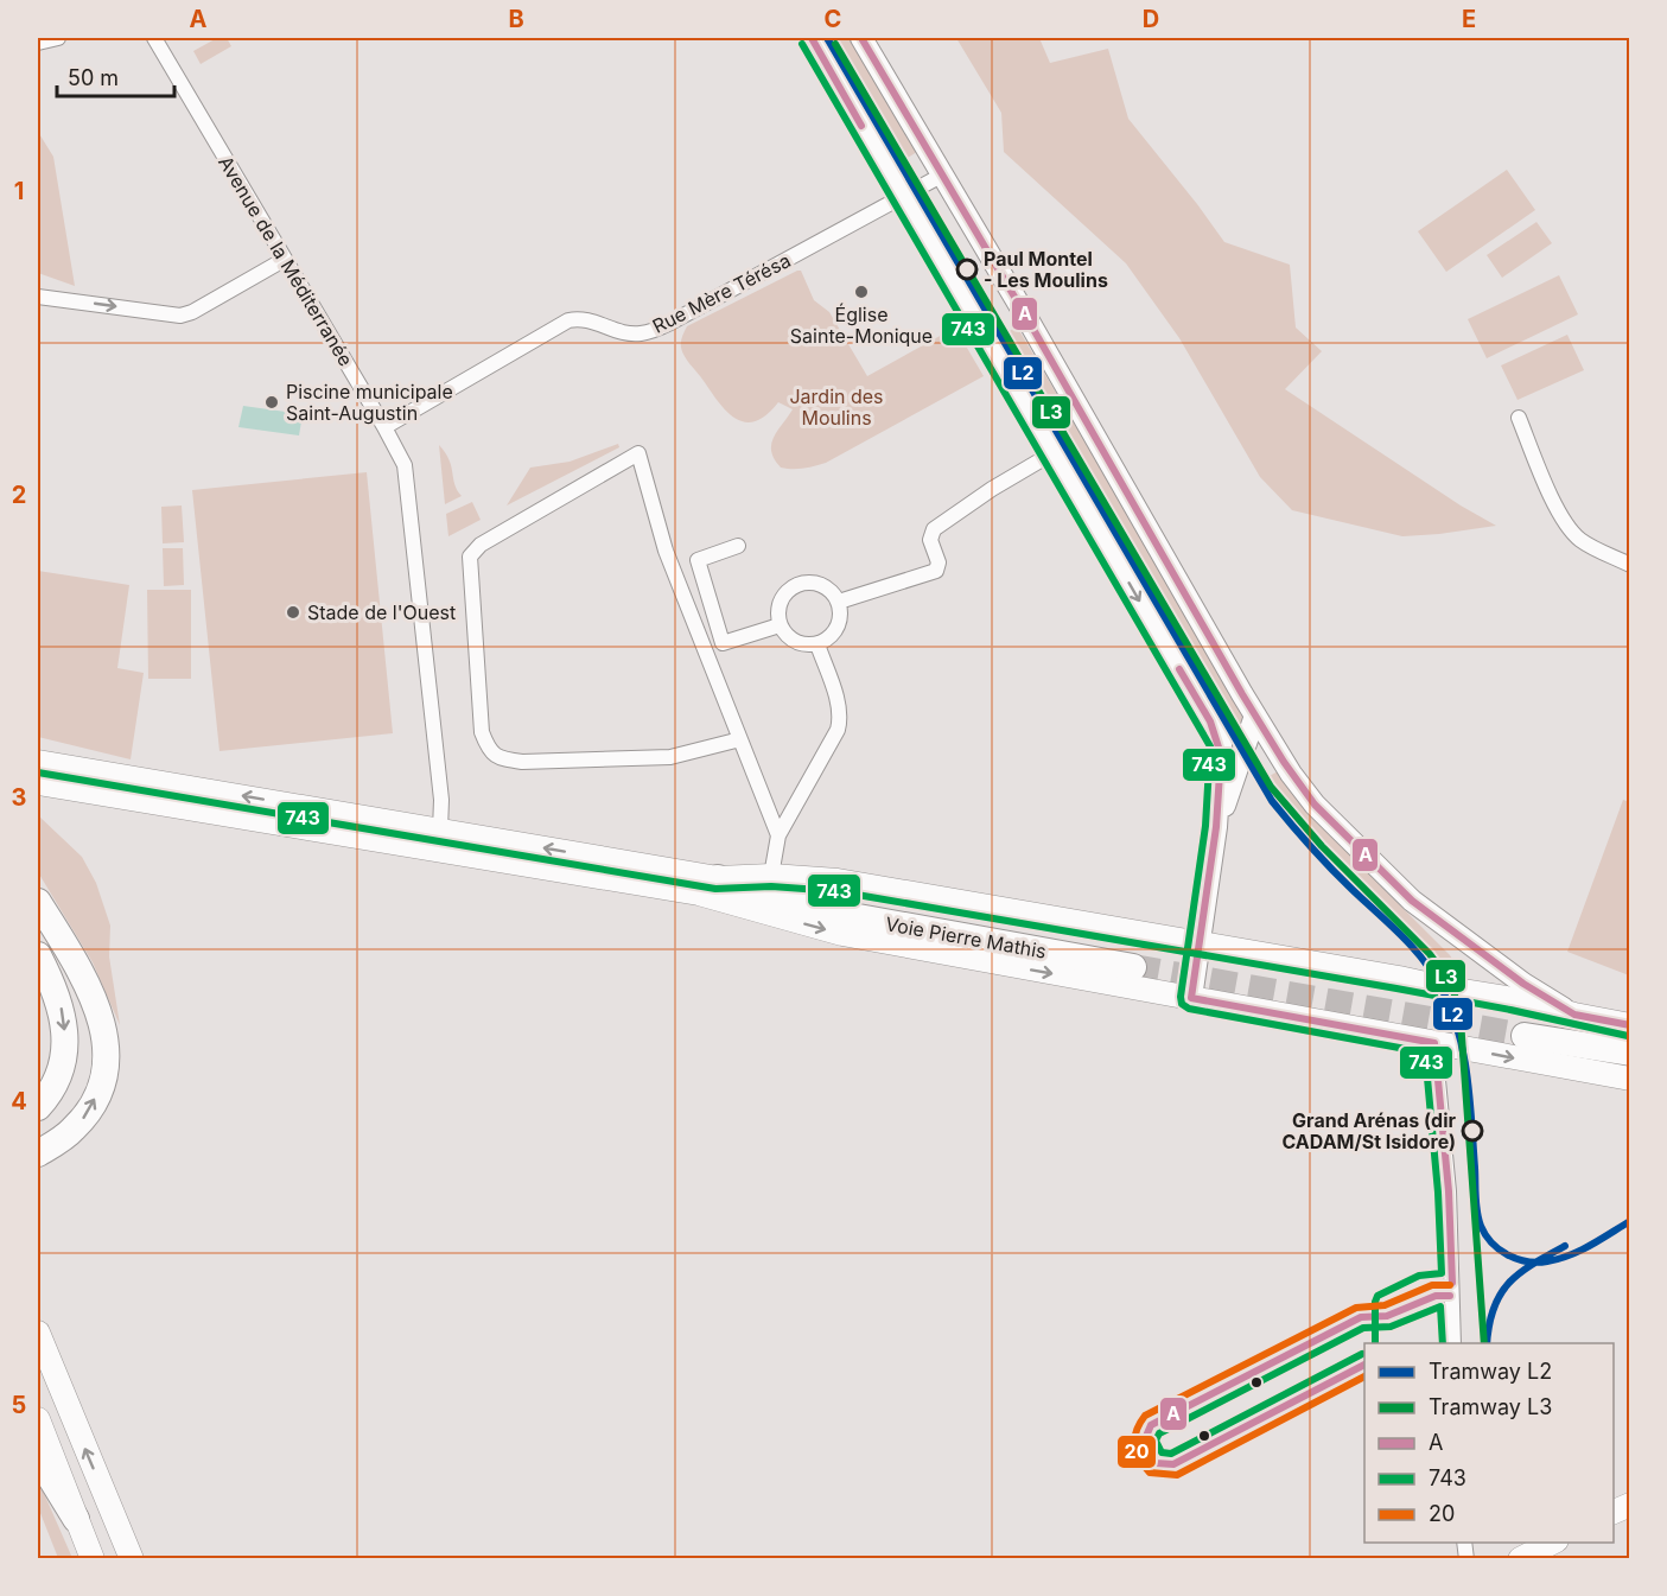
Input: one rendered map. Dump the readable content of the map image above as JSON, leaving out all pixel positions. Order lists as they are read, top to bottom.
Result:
{
  "streets": {
    "highway": ["Voie Pierre Mathis"],
    "street": ["Avenue de la Méditerranée", "Rue Mère Térésa"]
  },
  "crossings": [
    ["Avenue de la Méditerranée", "Rue Mère Térésa"]
  ],
  "parks": ["Jardin des Moulins"],
  "places": [
    "Paul Montel - Les Moulins",
    "Église Sainte-Monique",
    "Piscine municipale Saint-Augustin",
    "Stade de l'Ouest",
    "Grand Arénas (dir CADAM/St Isidore)"
  ],
  "lines": [
    "tram line L2",
    "transit line A",
    "tram line L3",
    "transit line 743",
    "transit line 20"
  ],
  "legend": [
    "Tramway L2",
    "Tramway L3",
    "A",
    "743",
    "20"
  ],
  "scale_bar": "50 m",
  "grid": {
    "columns": [
      "A",
      "B",
      "C",
      "D",
      "E"
    ],
    "rows": [
      "1",
      "2",
      "3",
      "4",
      "5"
    ]
  }
}
